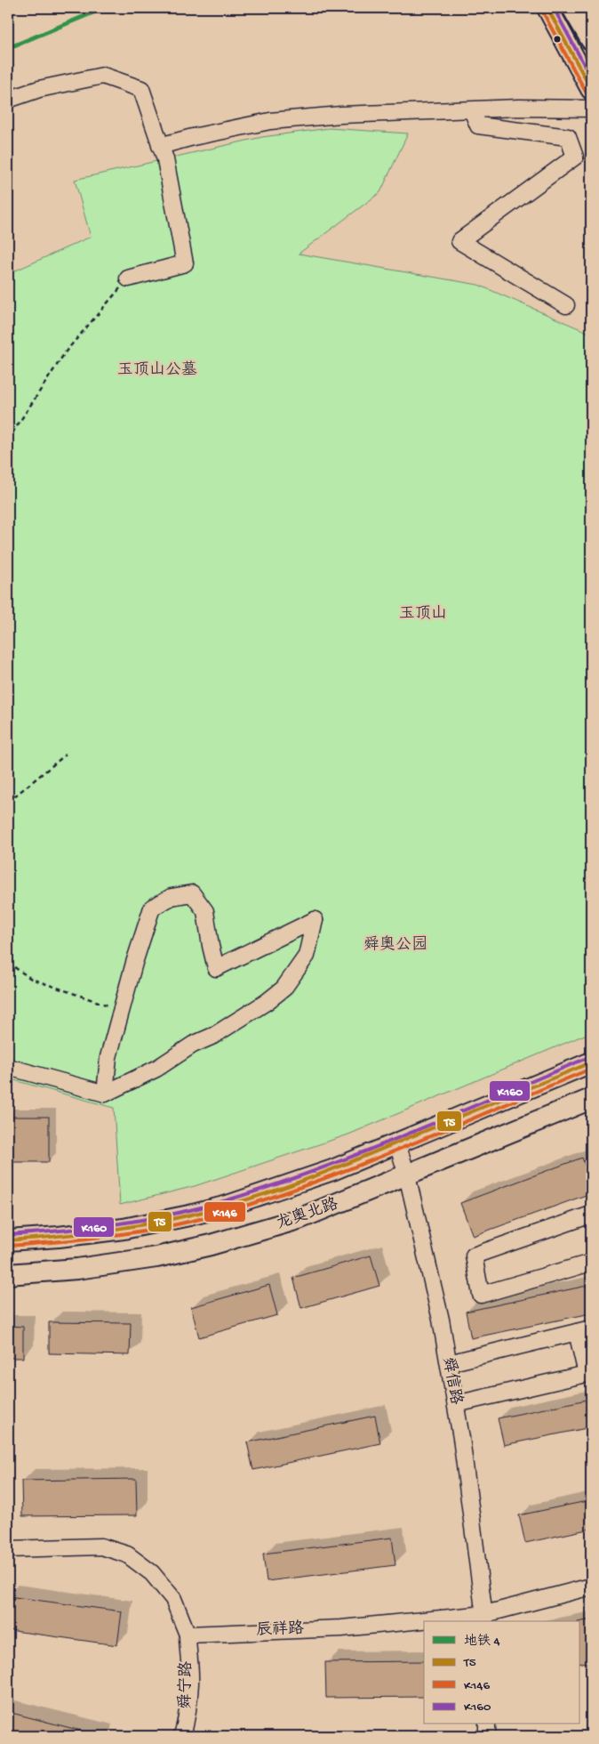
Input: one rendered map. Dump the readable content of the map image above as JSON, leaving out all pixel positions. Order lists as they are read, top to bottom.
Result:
{
  "streets": {
    "main road": ["龙奥北路"],
    "street": ["舜信路", "辰祥路", "舜宁路"]
  },
  "crossings": [
    ["龙奥北路", "舜信路"],
    ["舜信路", "辰祥路"],
    ["辰祥路", "舜宁路"]
  ],
  "parks": ["玉顶山公墓", "玉顶山", "舜奥公园"],
  "lines": [
    "metro line 4",
    "transit line T5",
    "transit line K160",
    "transit line K146"
  ],
  "legend": [
    "地铁 4",
    "T5",
    "K146",
    "K160"
  ]
}
